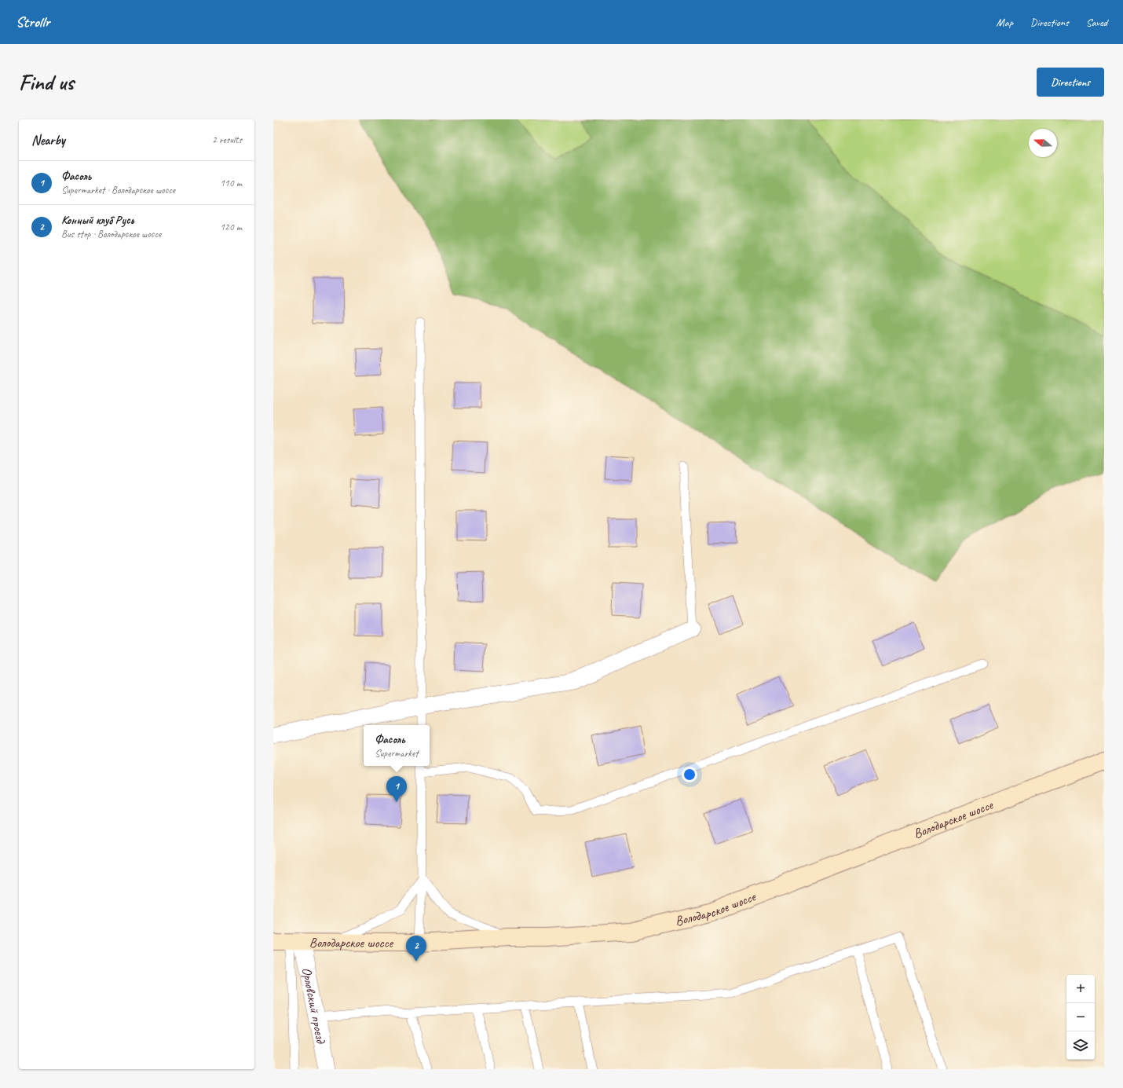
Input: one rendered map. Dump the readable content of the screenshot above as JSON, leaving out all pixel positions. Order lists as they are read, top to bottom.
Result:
{
  "streets": {
    "main road": ["Володарское шоссе"],
    "street": ["Орловский проезд"]
  },
  "crossings": [
    ["Володарское шоссе", "Орловский проезд"]
  ],
  "north": "left",
  "page": {
    "header": "Strollr",
    "nav": ["Map", "Directions", "Saved"],
    "buttons": "Directions",
    "title": "Find us",
    "heading": ["Nearby", "2 results"],
    "list": [
      {
        "mark": "1",
        "name": "Фасоль",
        "note": "Supermarket · Володарское шоссе",
        "value": "110 m"
      },
      {
        "mark": "2",
        "name": "Конный клуб Русь",
        "note": "Bus stop · Володарское шоссе",
        "value": "120 m"
      }
    ],
    "popup": ["Фасоль", "Supermarket"],
    "pins": ["1", "2"],
    "map_buttons": ["+", "−"]
  }
}
